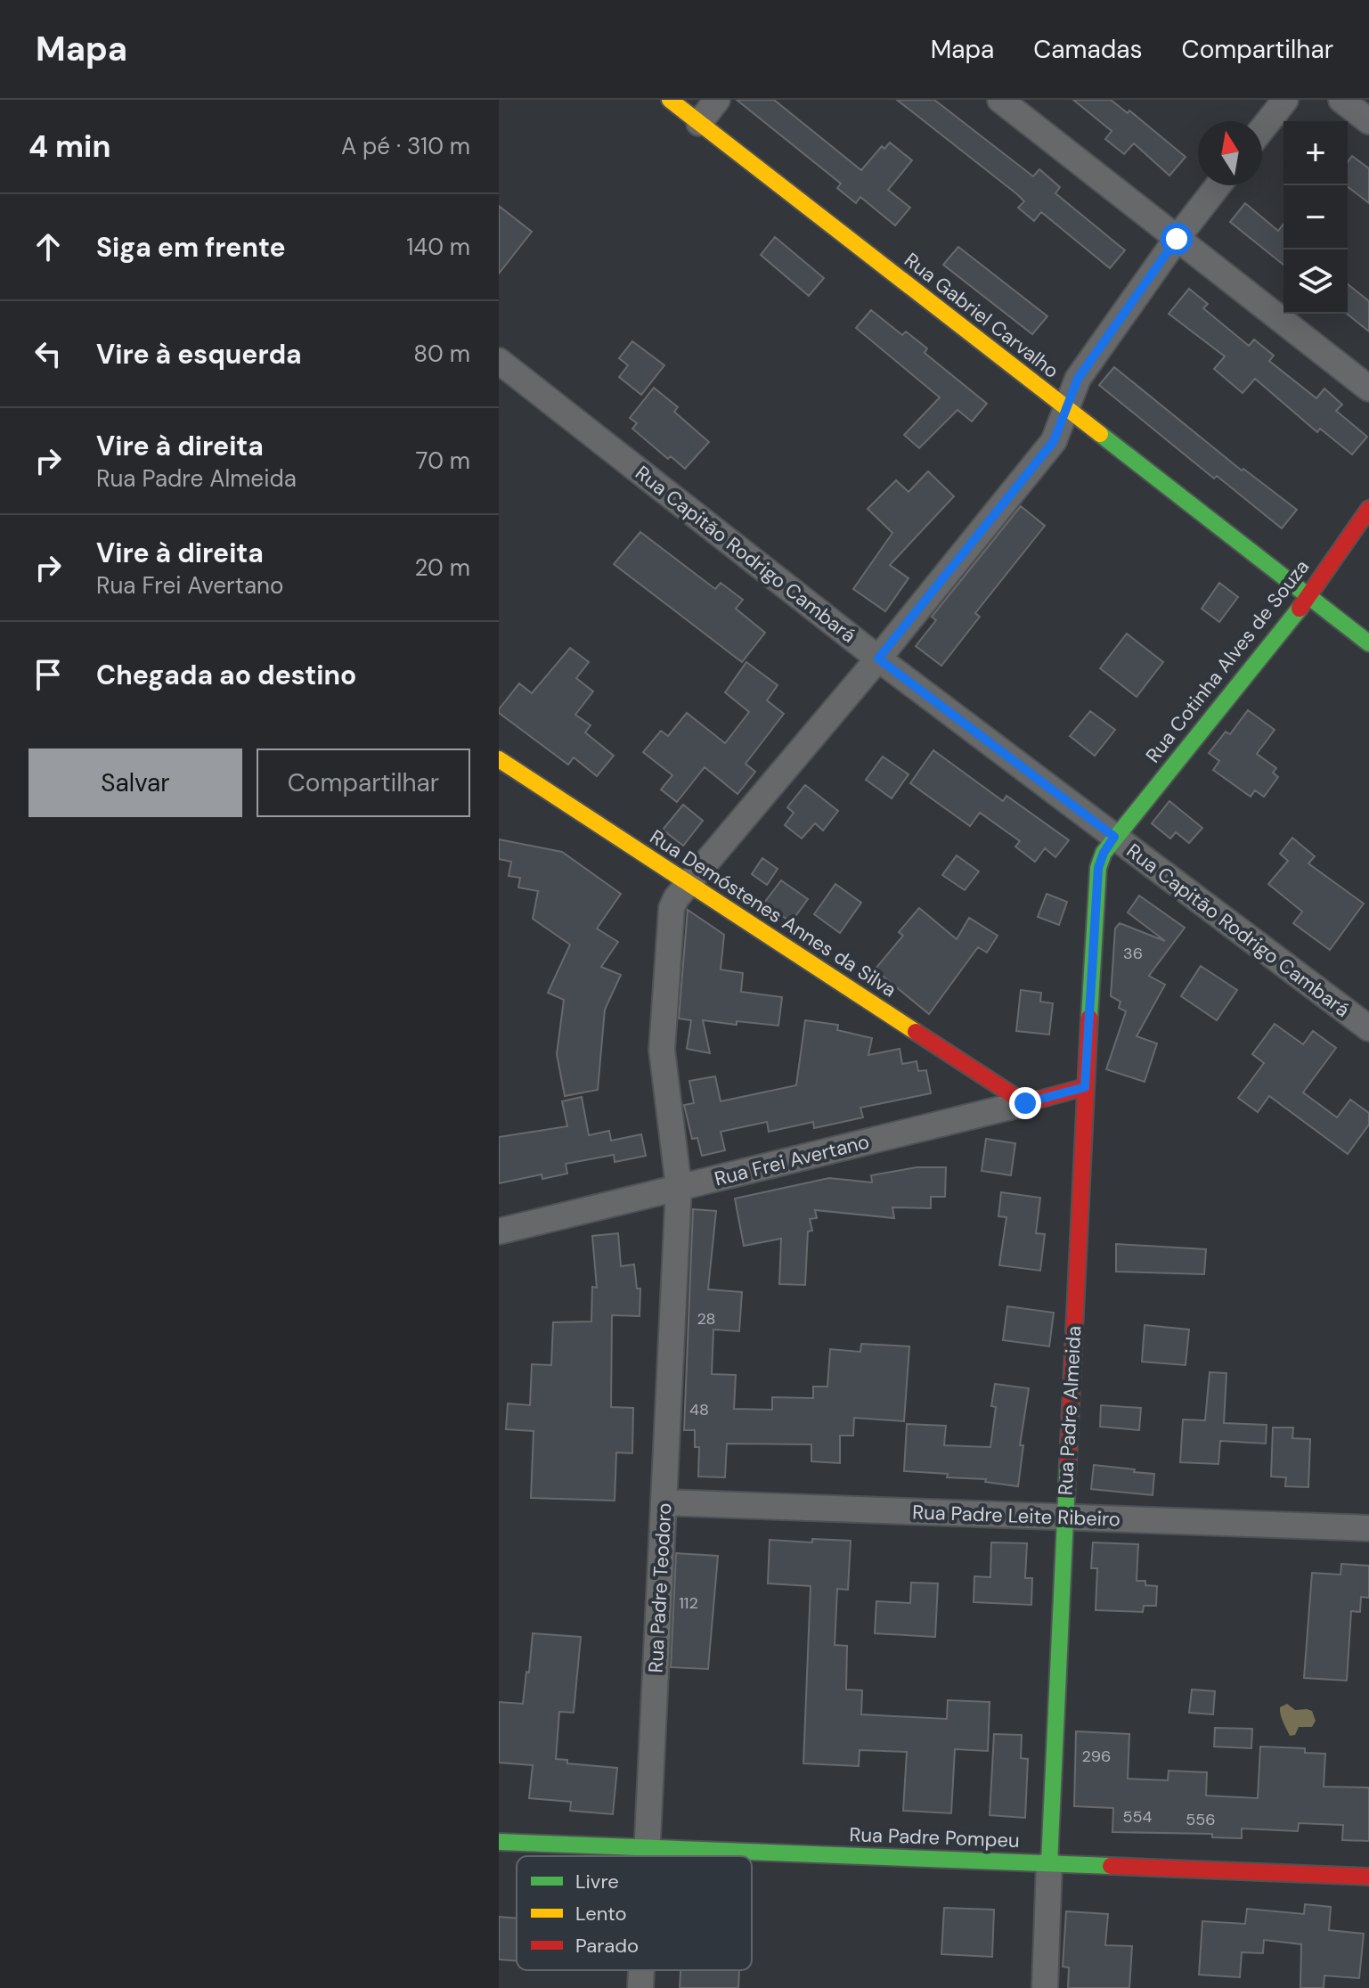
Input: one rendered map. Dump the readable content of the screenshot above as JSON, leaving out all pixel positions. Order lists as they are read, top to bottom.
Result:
{
  "streets": {
    "street": [
      "Rua Gabriel Carvalho",
      "Rua Capitão Rodrigo Cambará",
      "Rua Cotinha Alves de Souza",
      "Rua Demóstenes Annes da Silva",
      "Rua Frei Avertano",
      "Rua Padre Almeida",
      "Rua Padre Leite Ribeiro",
      "Rua Padre Teodoro",
      "Rua Padre Pompeu"
    ]
  },
  "crossings": [
    ["Rua Gabriel Carvalho", "Rua Cotinha Alves de Souza"],
    ["Rua Gabriel Carvalho", "Rua Padre Teodoro"],
    ["Rua Capitão Rodrigo Cambará", "Rua Cotinha Alves de Souza"],
    ["Rua Capitão Rodrigo Cambará", "Rua Padre Almeida"],
    ["Rua Capitão Rodrigo Cambará", "Rua Padre Teodoro"],
    ["Rua Cotinha Alves de Souza", "Rua Padre Almeida"],
    ["Rua Demóstenes Annes da Silva", "Rua Frei Avertano"],
    ["Rua Demóstenes Annes da Silva", "Rua Padre Teodoro"],
    ["Rua Frei Avertano", "Rua Padre Almeida"],
    ["Rua Frei Avertano", "Rua Padre Teodoro"],
    ["Rua Padre Almeida", "Rua Padre Leite Ribeiro"],
    ["Rua Padre Almeida", "Rua Padre Pompeu"],
    ["Rua Padre Leite Ribeiro", "Rua Padre Teodoro"],
    ["Rua Padre Teodoro", "Rua Padre Pompeu"]
  ],
  "house_numbers": [
    "36",
    "28",
    "48",
    "112",
    "296",
    "554",
    "556"
  ],
  "legend": ["Livre", "Lento", "Parado"],
  "north": "top",
  "page": {
    "header": "Mapa",
    "nav": ["Mapa", "Camadas", "Compartilhar"],
    "heading": ["4 min", "A pé · 310 m"],
    "map_buttons": ["+", "−"],
    "list": [
      ["Siga em frente", "140 m"],
      ["Vire à esquerda", "80 m"],
      ["Vire à direita", "Rua Padre Almeida", "70 m"],
      ["Vire à direita", "Rua Frei Avertano", "20 m"],
      "Chegada ao destino"
    ],
    "buttons": ["Salvar", "Compartilhar"]
  }
}
